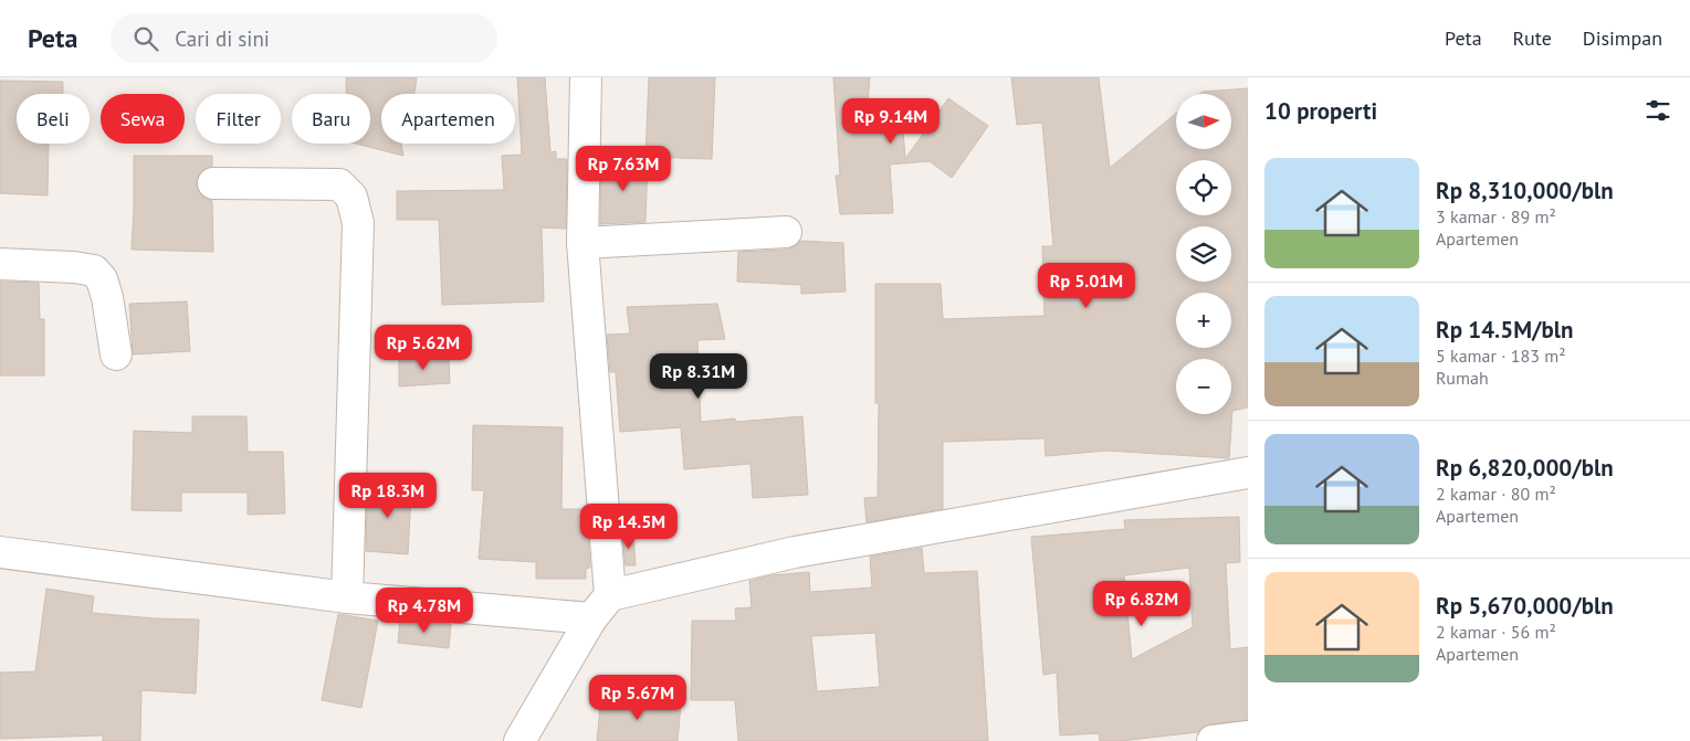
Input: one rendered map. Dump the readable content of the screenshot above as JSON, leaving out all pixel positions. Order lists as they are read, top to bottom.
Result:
{
  "north": "right",
  "page": {
    "header": "Peta",
    "search": "Cari di sini",
    "nav": ["Peta", "Rute", "Disimpan"],
    "heading": "10 properti",
    "map_buttons": ["+", "−"],
    "chip": [
      "Beli",
      "Sewa",
      "Filter",
      "Baru",
      "Apartemen"
    ],
    "price": [
      "Rp 9.14M",
      "Rp 7.63M",
      "Rp 5.01M",
      "Rp 5.62M",
      "Rp 8.31M",
      "Rp 18.3M",
      "Rp 14.5M",
      "Rp 6.82M",
      "Rp 4.78M",
      "Rp 5.67M"
    ],
    "list": [
      {
        "name": "Rp 8,310,000/bln",
        "note": "3 kamar · 89 m² · Apartemen"
      },
      {
        "name": "Rp 14.5M/bln",
        "note": "5 kamar · 183 m² · Rumah"
      },
      {
        "name": "Rp 6,820,000/bln",
        "note": "2 kamar · 80 m² · Apartemen"
      },
      {
        "name": "Rp 5,670,000/bln",
        "note": "2 kamar · 56 m² · Apartemen"
      }
    ]
  }
}
